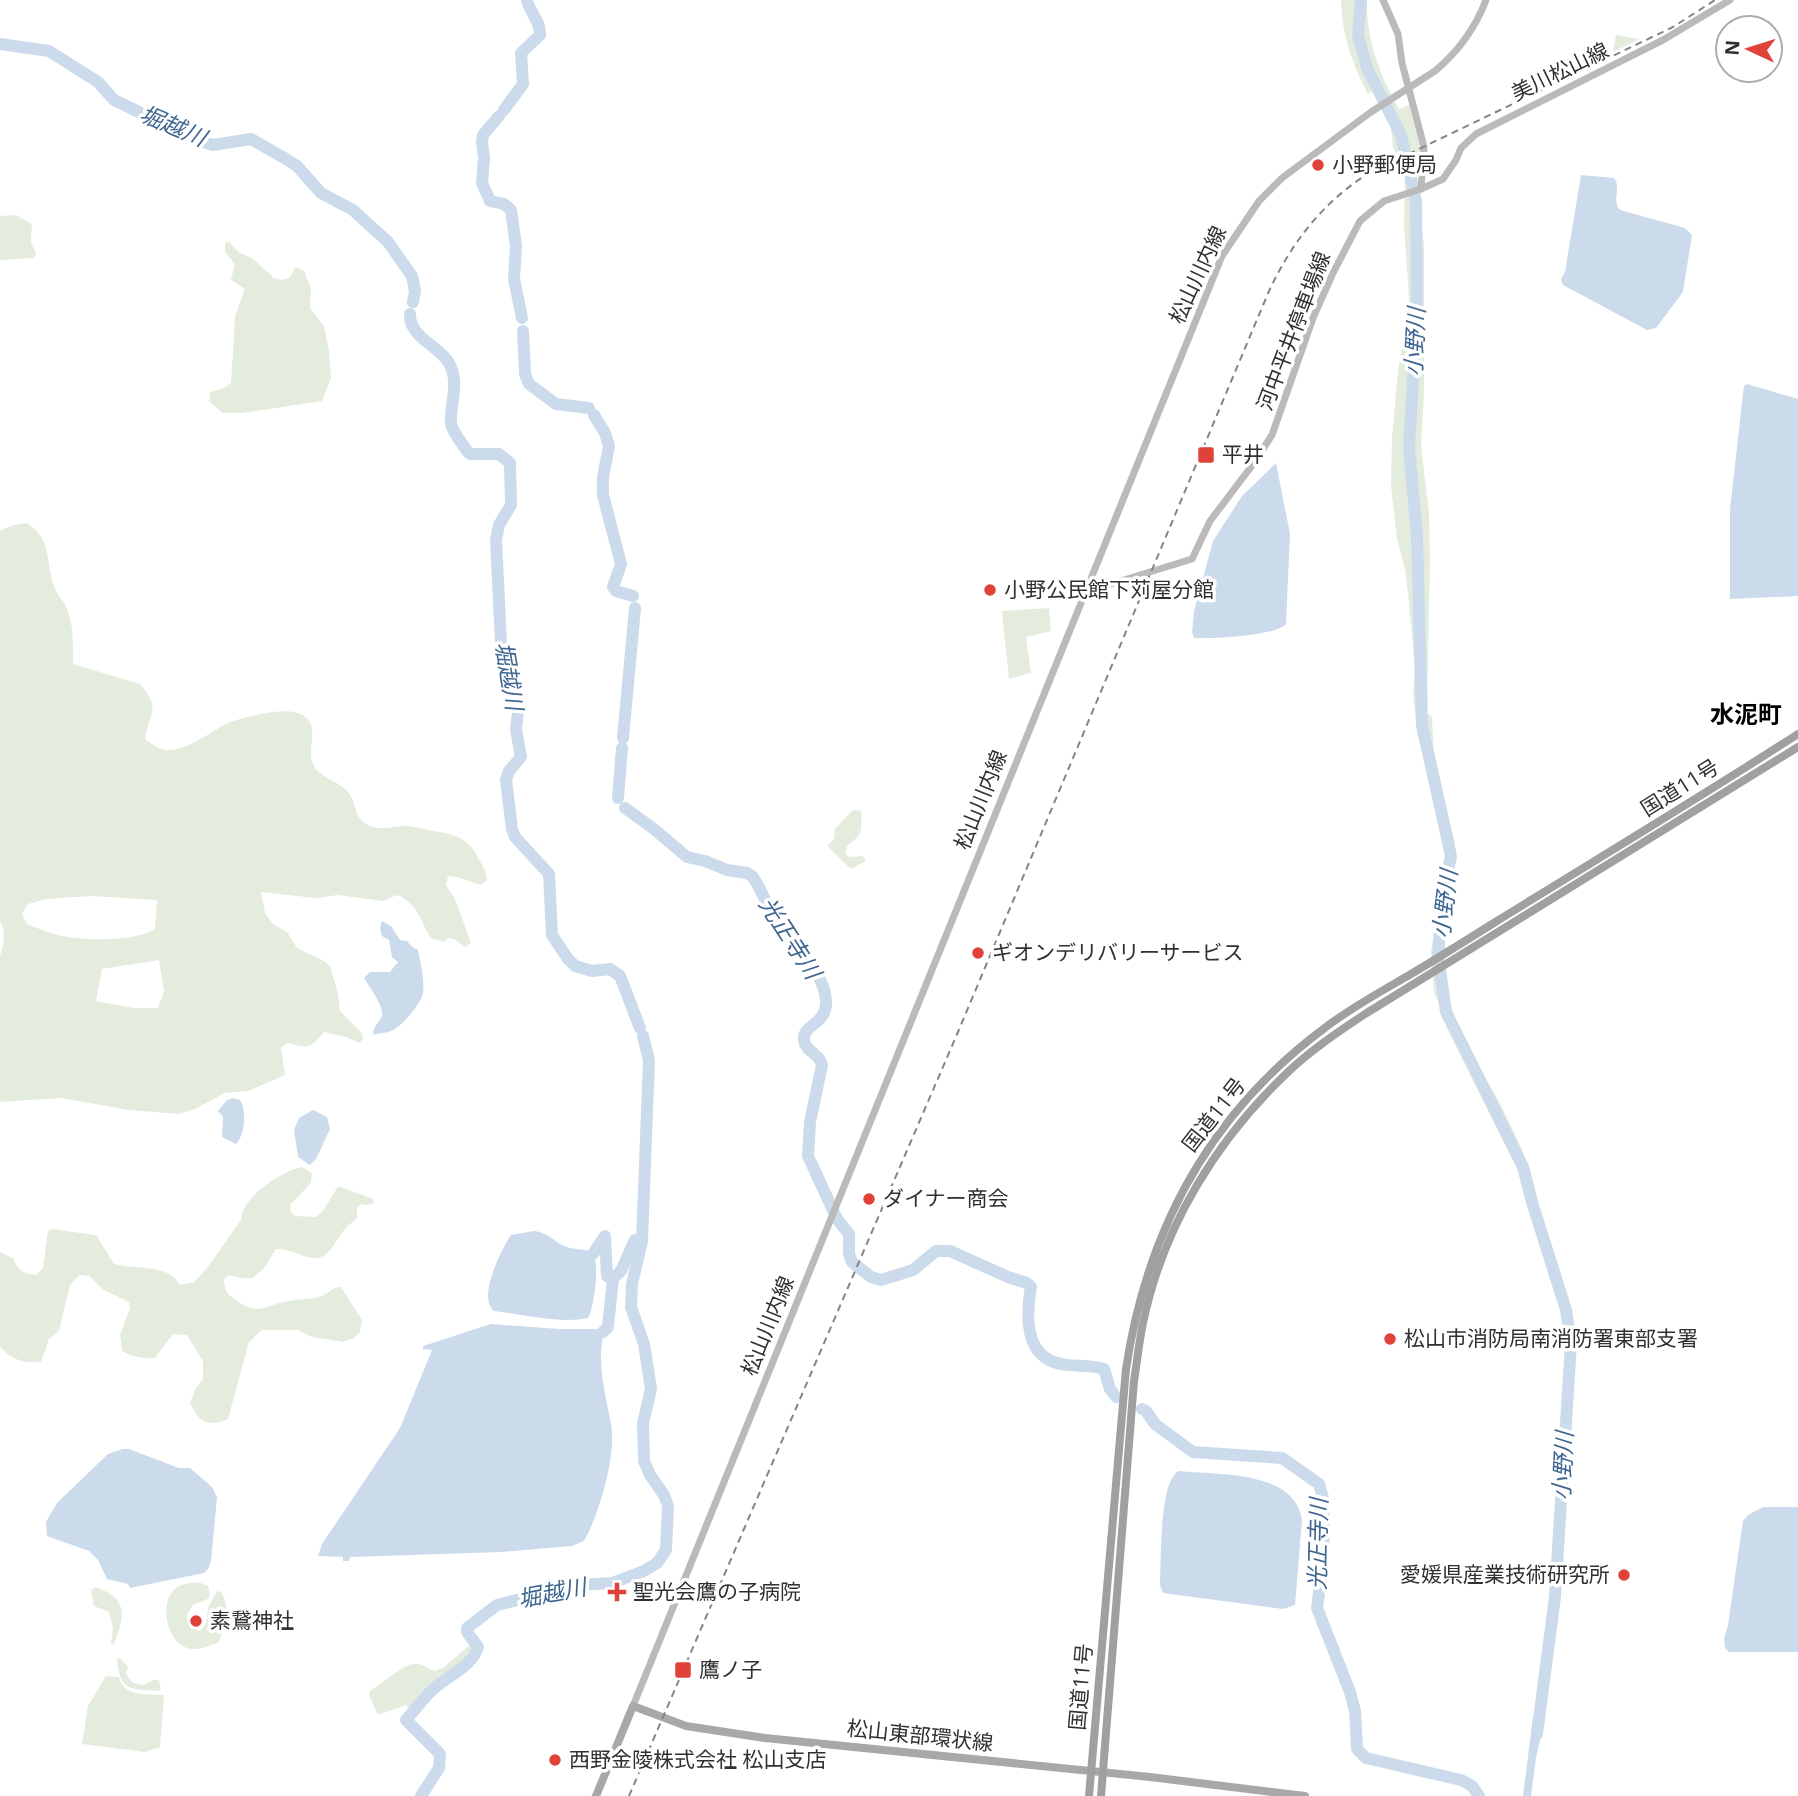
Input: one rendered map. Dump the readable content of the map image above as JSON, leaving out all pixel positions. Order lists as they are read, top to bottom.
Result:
{
  "streets": {
    "highway": ["国道11号"],
    "main road": [
      "美川松山線",
      "松山川内線",
      "河中平井停車場線",
      "松山東部環状線"
    ]
  },
  "crossings": [
    ["美川松山線", "河中平井停車場線"],
    ["松山川内線", "河中平井停車場線"],
    ["松山川内線", "松山東部環状線"],
    ["国道11号", "松山東部環状線"]
  ],
  "districts": ["水泥町"],
  "water": ["堀越川", "小野川", "光正寺川"],
  "places": {
    "other": [
      "小野郵便局",
      "小野公民館下苅屋分館",
      "ギオンデリバリーサービス",
      "ダイナー商会",
      "松山市消防局南消防署東部支署",
      "愛媛県産業技術研究所",
      "素鵞神社",
      "西野金陵株式会社 松山支店"
    ],
    "transit": ["平井", "鷹ノ子"],
    "health": ["聖光会鷹の子病院"]
  },
  "north": "left"
}
